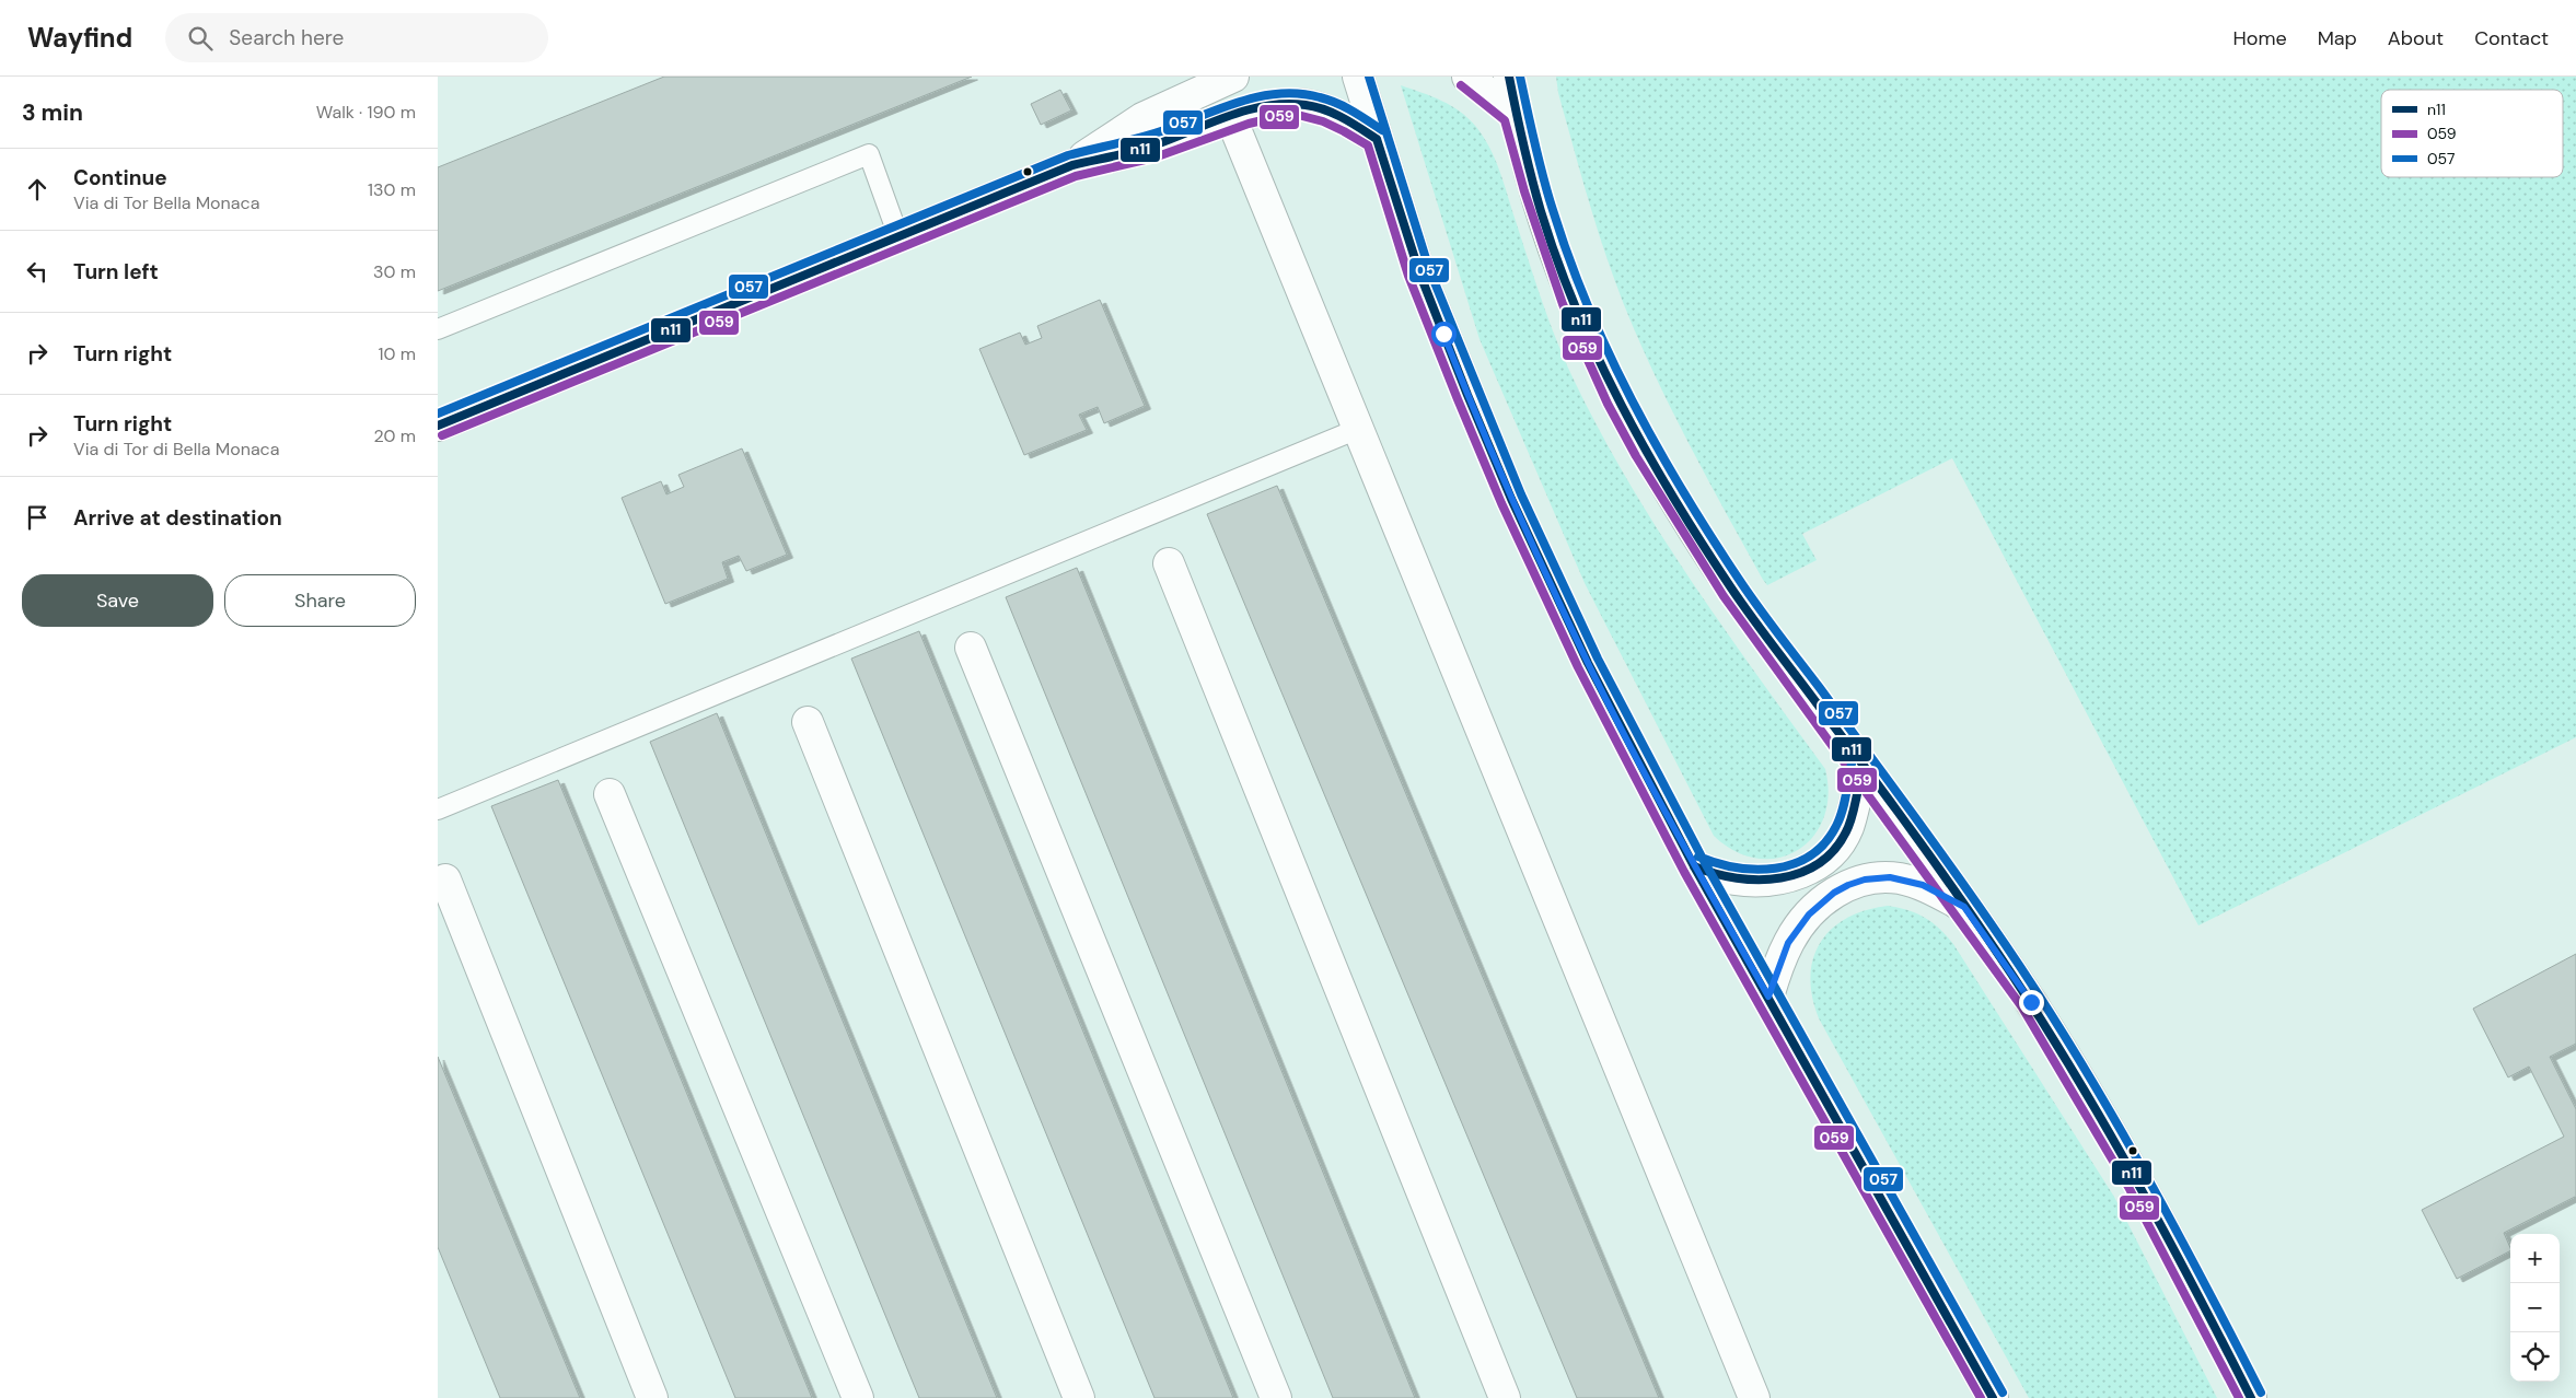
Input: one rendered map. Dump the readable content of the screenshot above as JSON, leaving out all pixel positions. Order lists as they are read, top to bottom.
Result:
{
  "lines": ["transit line n11", "transit line 057", "transit line 059"],
  "legend": ["n11", "059", "057"],
  "page": {
    "header": "Wayfind",
    "search": "Search here",
    "nav": [
      "Home",
      "Map",
      "About",
      "Contact"
    ],
    "heading": ["3 min", "Walk · 190 m"],
    "list": [
      ["Continue", "Via di Tor Bella Monaca", "130 m"],
      ["Turn left", "30 m"],
      ["Turn right", "10 m"],
      ["Turn right", "Via di Tor di Bella Monaca", "20 m"],
      "Arrive at destination"
    ],
    "buttons": ["Save", "Share"],
    "map_buttons": ["+", "−"]
  }
}
